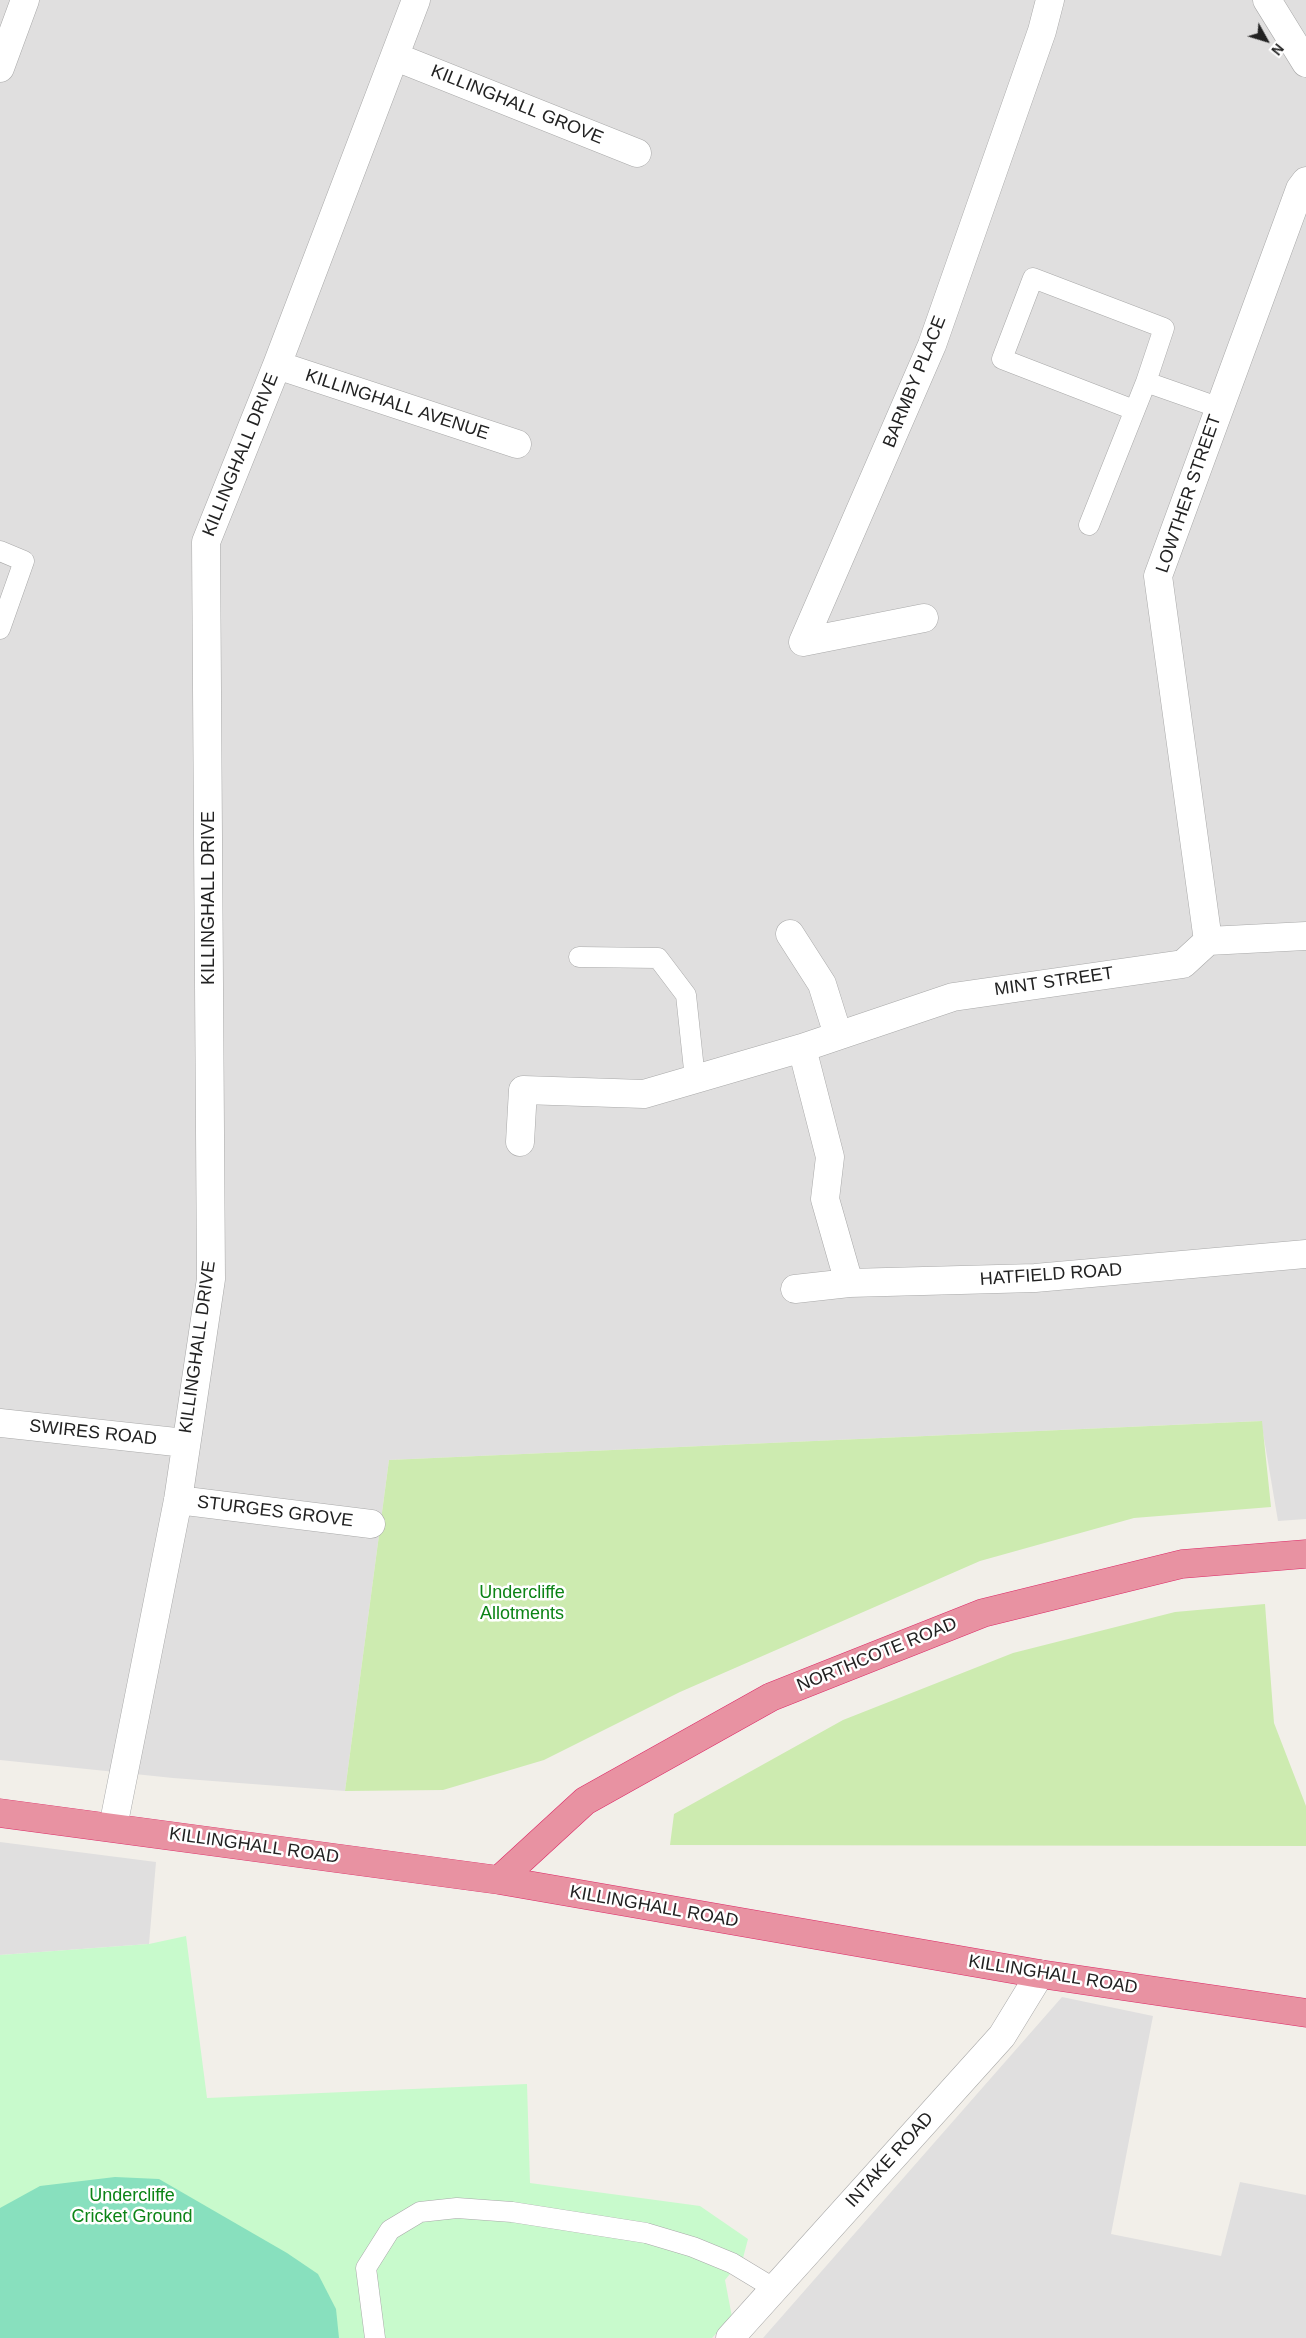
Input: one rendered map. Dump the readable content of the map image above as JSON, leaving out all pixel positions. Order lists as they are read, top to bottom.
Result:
{
  "streets": {
    "highway": ["NORTHCOTE ROAD", "KILLINGHALL ROAD"],
    "street": [
      "KILLINGHALL GROVE",
      "BARMBY PLACE",
      "KILLINGHALL AVENUE",
      "KILLINGHALL DRIVE",
      "LOWTHER STREET",
      "MINT STREET",
      "HATFIELD ROAD",
      "SWIRES ROAD",
      "STURGES GROVE",
      "INTAKE ROAD"
    ]
  },
  "crossings": [
    ["KILLINGHALL GROVE", "KILLINGHALL DRIVE"],
    ["KILLINGHALL AVENUE", "KILLINGHALL DRIVE"],
    ["KILLINGHALL DRIVE", "SWIRES ROAD"],
    ["KILLINGHALL DRIVE", "STURGES GROVE"],
    ["KILLINGHALL DRIVE", "KILLINGHALL ROAD"],
    ["LOWTHER STREET", "MINT STREET"],
    ["NORTHCOTE ROAD", "KILLINGHALL ROAD"],
    ["KILLINGHALL ROAD", "INTAKE ROAD"]
  ],
  "parks": ["Undercliffe Allotments", "Undercliffe Cricket Ground"],
  "north": "bottom right"
}
